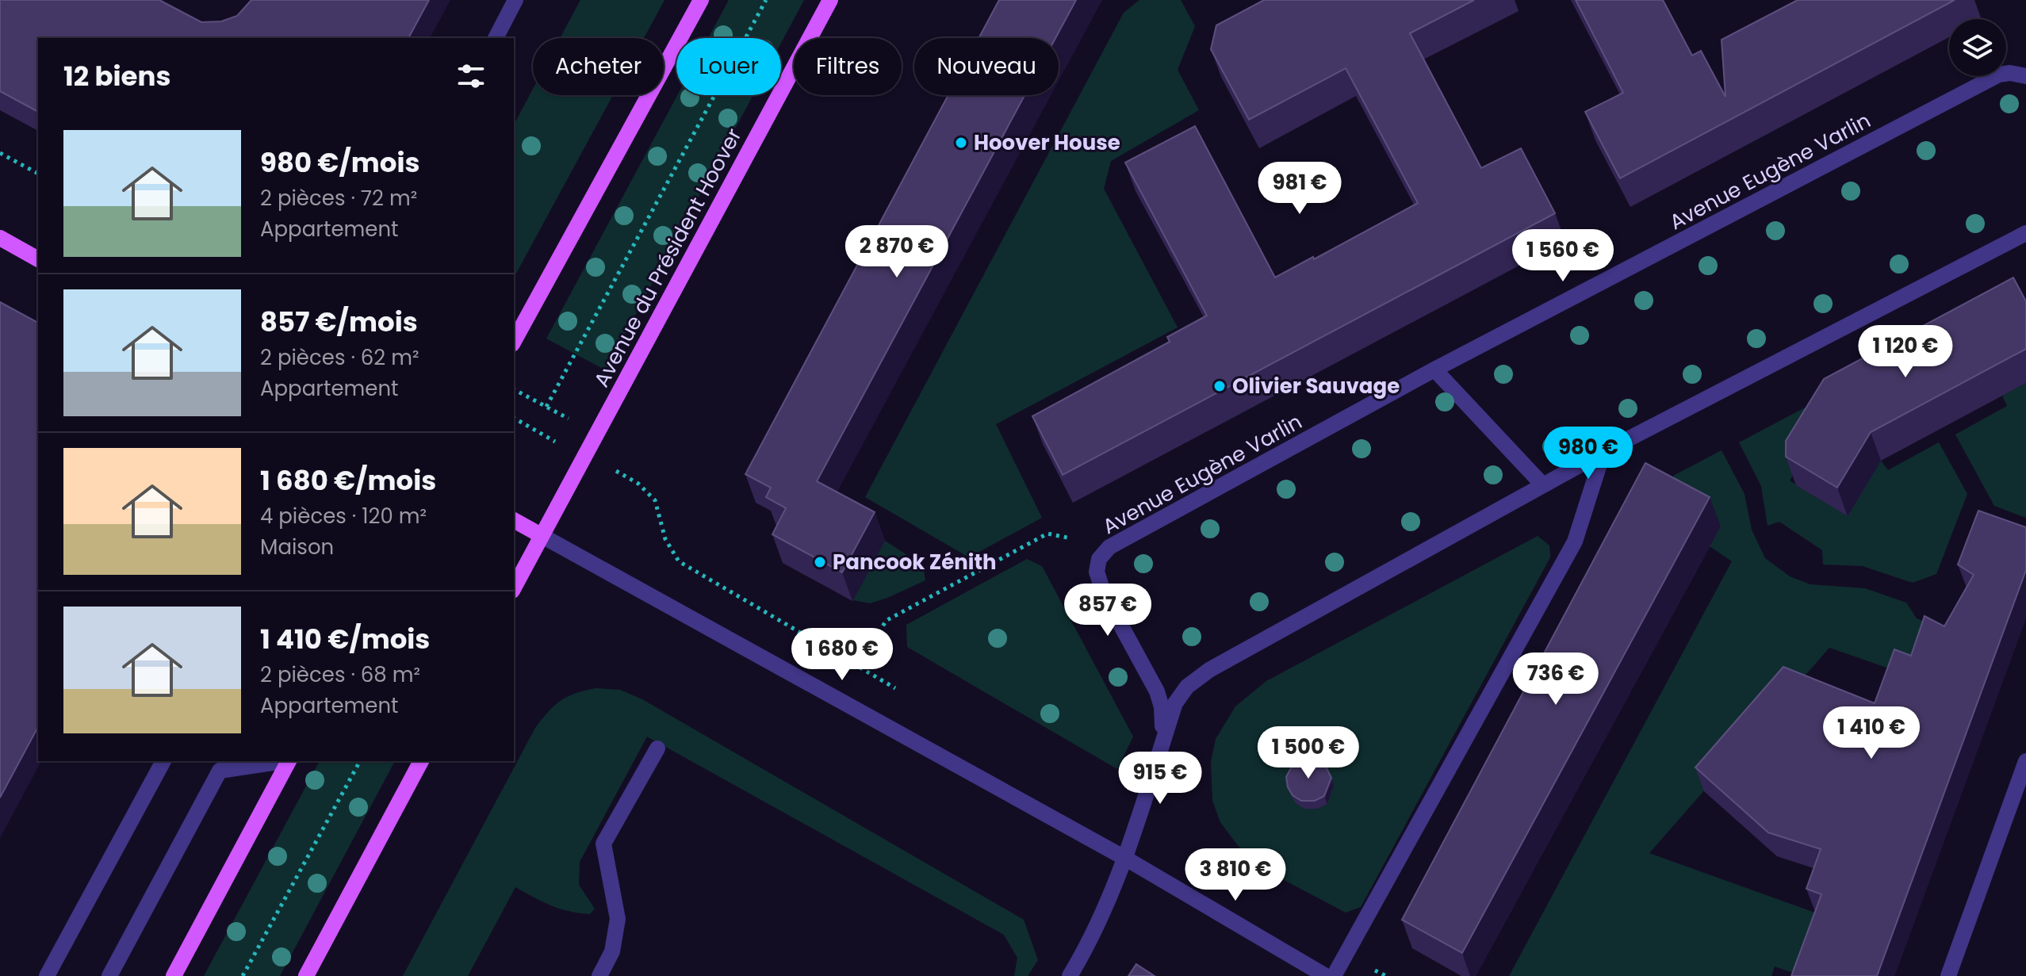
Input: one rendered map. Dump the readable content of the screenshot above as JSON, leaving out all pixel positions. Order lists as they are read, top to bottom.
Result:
{
  "streets": {
    "main road": ["Avenue du Président Hoover"],
    "street": ["Avenue Eugène Varlin"]
  },
  "places": ["Hoover House", "Olivier Sauvage", "Pancook Zénith"],
  "page": {
    "chip": [
      "Acheter",
      "Louer",
      "Filtres",
      "Nouveau"
    ],
    "heading": "12 biens",
    "list": [
      {
        "name": "980 €/mois",
        "note": "2 pièces · 72 m² · Appartement"
      },
      {
        "name": "857 €/mois",
        "note": "2 pièces · 62 m² · Appartement"
      },
      {
        "name": "1 680 €/mois",
        "note": "4 pièces · 120 m² · Maison"
      },
      {
        "name": "1 410 €/mois",
        "note": "2 pièces · 68 m² · Appartement"
      }
    ],
    "price": [
      "981 €",
      "2 870 €",
      "1 560 €",
      "1 120 €",
      "980 €",
      "857 €",
      "1 680 €",
      "736 €",
      "1 410 €",
      "1 500 €",
      "915 €",
      "3 810 €"
    ]
  }
}
